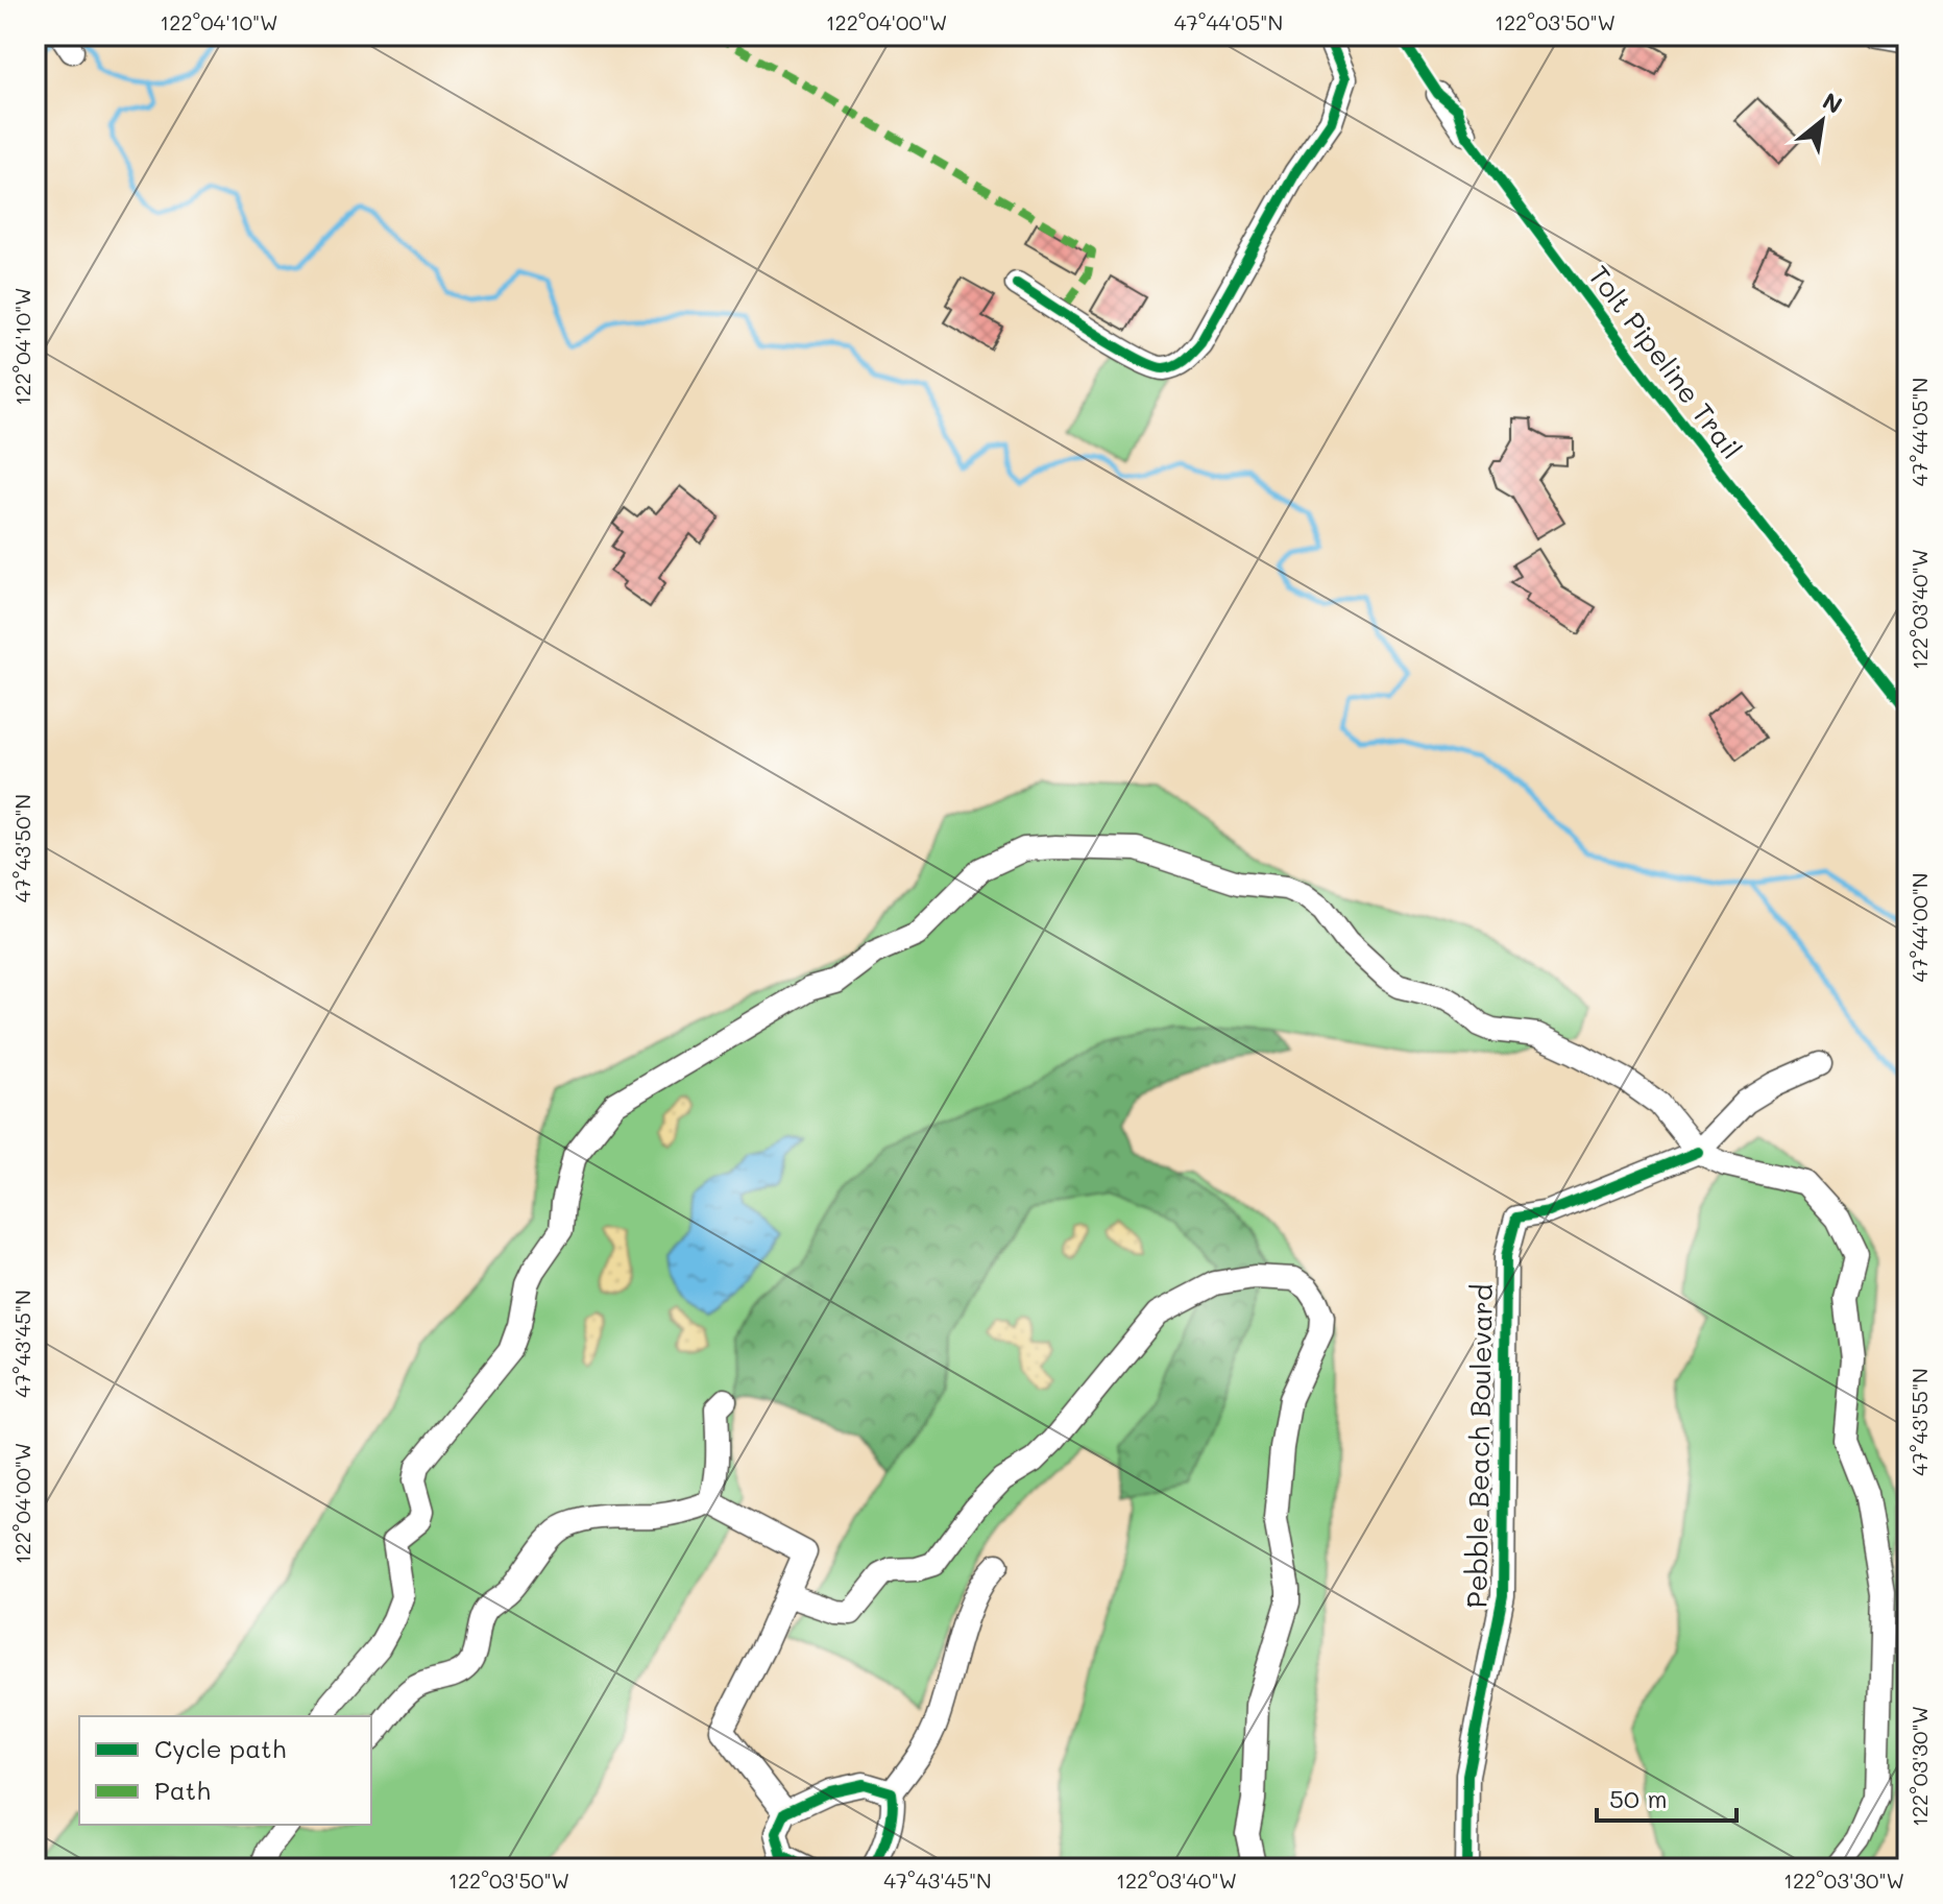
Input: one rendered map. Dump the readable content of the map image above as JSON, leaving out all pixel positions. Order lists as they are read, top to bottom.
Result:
{
  "streets": {
    "street": ["Pebble Beach Boulevard"],
    "cycle path": ["Tolt Pipeline Trail"]
  },
  "legend": ["Cycle path", "Path"],
  "scale_bar": "50 m",
  "north": "top right",
  "coordinates": [
    "122°04'10\"W",
    "122°04'00\"W",
    "47°44'05\"N",
    "122°03'50\"W",
    "122°03'40\"W",
    "47°43'50\"N",
    "47°44'00\"N",
    "47°43'45\"N",
    "47°43'55\"N",
    "122°03'30\"W"
  ]
}
